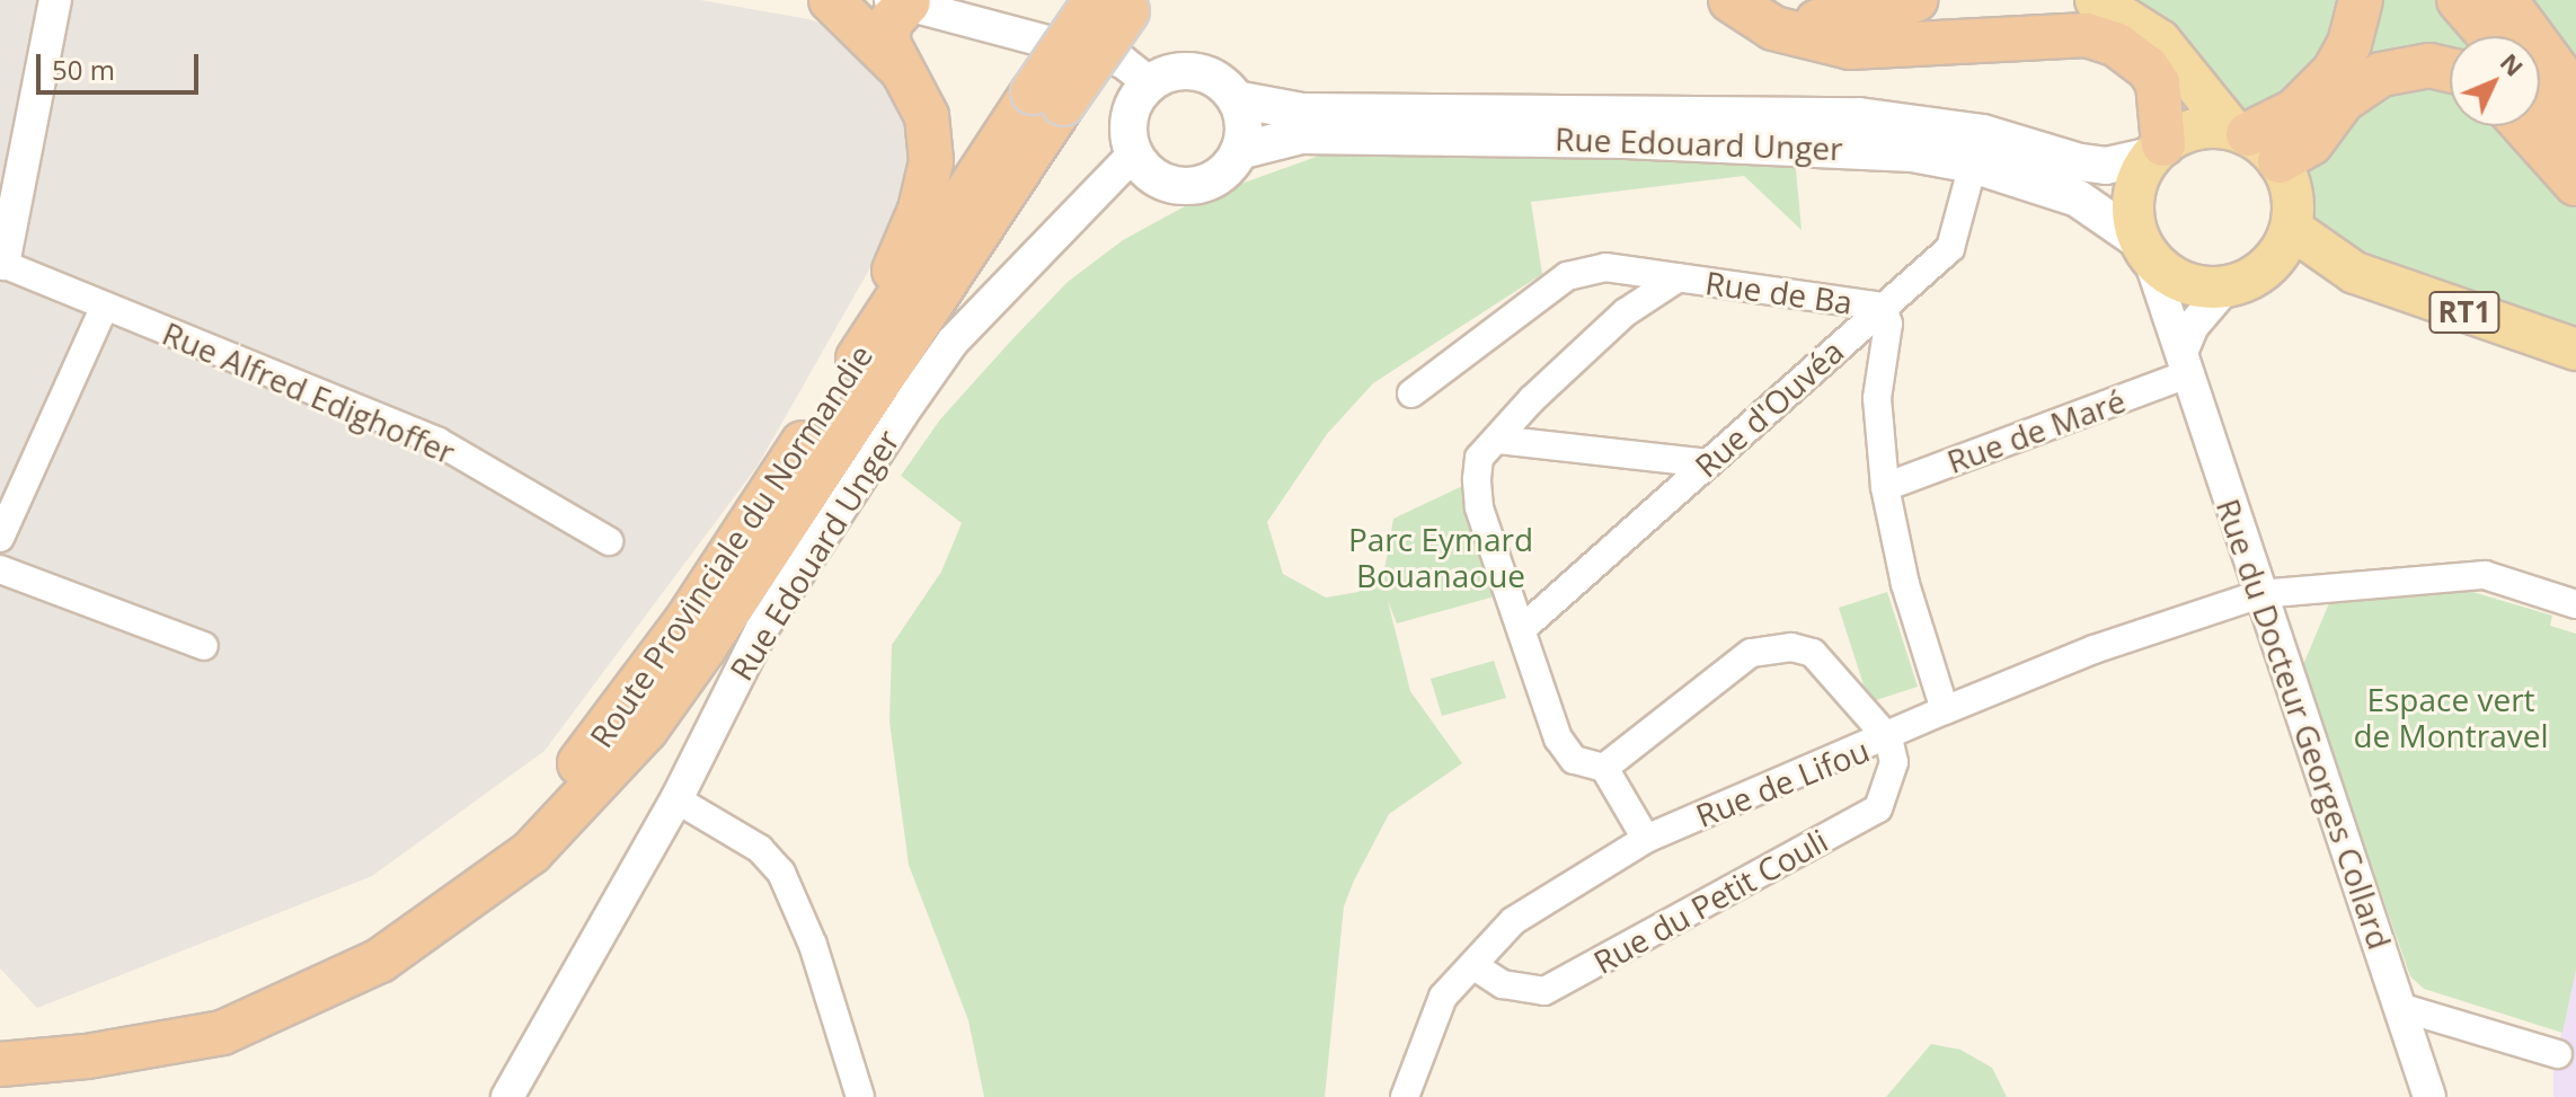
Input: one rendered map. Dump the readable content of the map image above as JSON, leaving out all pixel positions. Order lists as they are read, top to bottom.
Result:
{
  "streets": {
    "highway": ["Route Provinciale du Normandie"],
    "main road": ["Rue Edouard Unger", "RT1"],
    "street": [
      "Rue de Ba",
      "Rue Alfred Edighoffer",
      "Rue d'Ouvéa",
      "Rue de Maré",
      "Rue du Docteur Georges Collard",
      "Rue de Lifou",
      "Rue du Petit Couli"
    ]
  },
  "crossings": [
    ["Rue Edouard Unger", "RT1"],
    ["Rue Edouard Unger", "Rue d'Ouvéa"],
    ["Rue Edouard Unger", "Rue du Docteur Georges Collard"],
    ["Rue de Ba", "Rue d'Ouvéa"],
    ["Rue de Ba", "Rue de Maré"],
    ["Rue de Ba", "Rue de Lifou"],
    ["RT1", "Rue du Docteur Georges Collard"],
    ["Rue de Maré", "Rue du Docteur Georges Collard"],
    ["Rue du Docteur Georges Collard", "Rue de Lifou"],
    ["Rue de Lifou", "Rue du Petit Couli"]
  ],
  "parks": ["Parc Eymard Bouanaoue", "Espace vert de Montravel"],
  "scale_bar": "50 m",
  "north": "top right"
}
